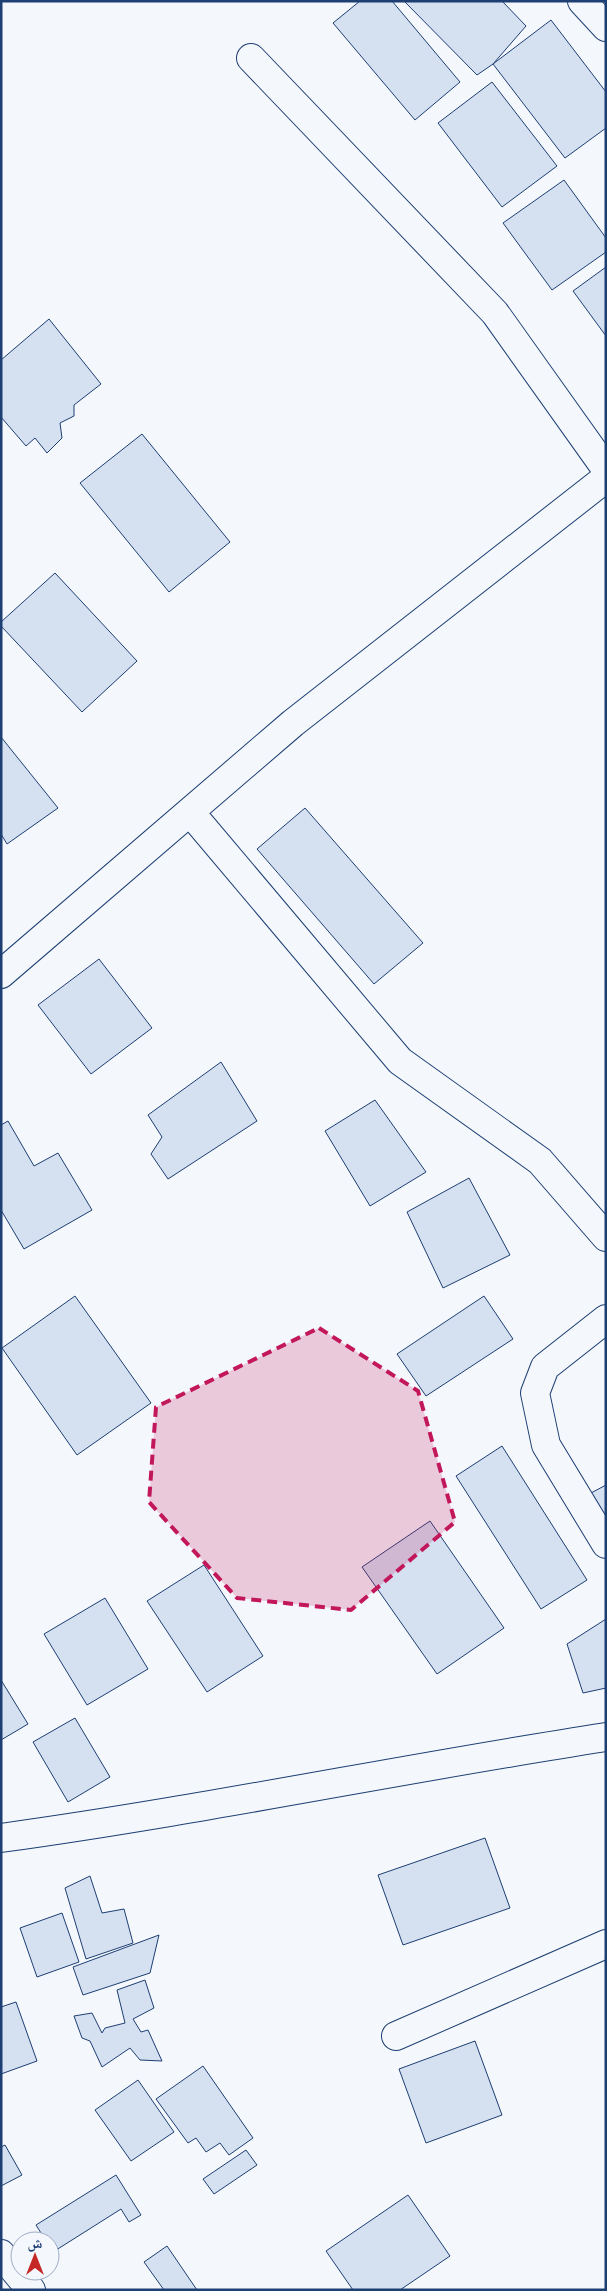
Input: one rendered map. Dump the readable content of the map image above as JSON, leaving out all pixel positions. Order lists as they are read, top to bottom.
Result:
{
  "north": "top"
}
